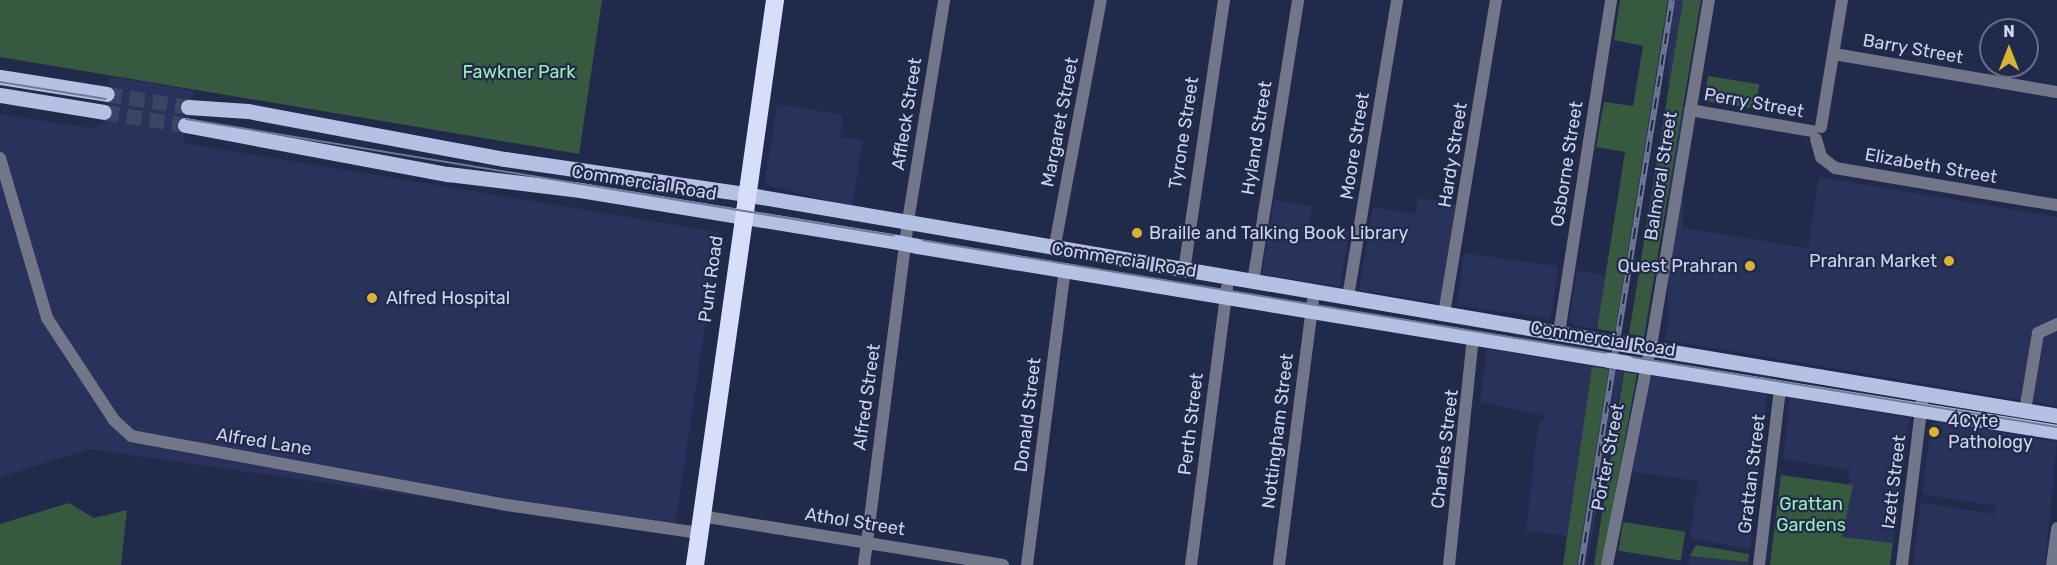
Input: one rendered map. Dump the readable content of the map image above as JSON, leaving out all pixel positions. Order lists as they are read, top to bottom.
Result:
{
  "streets": {
    "highway": ["Punt Road"],
    "main road": ["Commercial Road"],
    "street": [
      "Barry Street",
      "Perry Street",
      "Affleck Street",
      "Margaret Street",
      "Tyrone Street",
      "Hyland Street",
      "Moore Street",
      "Hardy Street",
      "Osborne Street",
      "Elizabeth Street",
      "Balmoral Street",
      "Alfred Street",
      "Donald Street",
      "Perth Street",
      "Nottingham Street",
      "Alfred Lane",
      "Charles Street",
      "Porter Street",
      "Grattan Street",
      "Izett Street",
      "Athol Street"
    ]
  },
  "crossings": [
    ["Perry Street", "Elizabeth Street"],
    ["Perry Street", "Balmoral Street"],
    ["Affleck Street", "Commercial Road"],
    ["Affleck Street", "Alfred Street"],
    ["Margaret Street", "Commercial Road"],
    ["Tyrone Street", "Commercial Road"],
    ["Hyland Street", "Commercial Road"],
    ["Moore Street", "Commercial Road"],
    ["Hardy Street", "Commercial Road"],
    ["Osborne Street", "Commercial Road"],
    ["Balmoral Street", "Commercial Road"],
    ["Balmoral Street", "Porter Street"],
    ["Commercial Road", "Punt Road"],
    ["Commercial Road", "Alfred Street"],
    ["Commercial Road", "Donald Street"],
    ["Commercial Road", "Perth Street"],
    ["Commercial Road", "Nottingham Street"],
    ["Commercial Road", "Charles Street"],
    ["Commercial Road", "Porter Street"],
    ["Commercial Road", "Grattan Street"],
    ["Commercial Road", "Izett Street"],
    ["Punt Road", "Alfred Lane"],
    ["Punt Road", "Athol Street"],
    ["Alfred Street", "Athol Street"],
    ["Alfred Lane", "Athol Street"]
  ],
  "parks": ["Fawkner Park", "Grattan Gardens"],
  "places": [
    "Braille and Talking Book Library",
    "Prahran Market",
    "Quest Prahran",
    "Alfred Hospital",
    "4Cyte Pathology"
  ],
  "north": "top"
}
